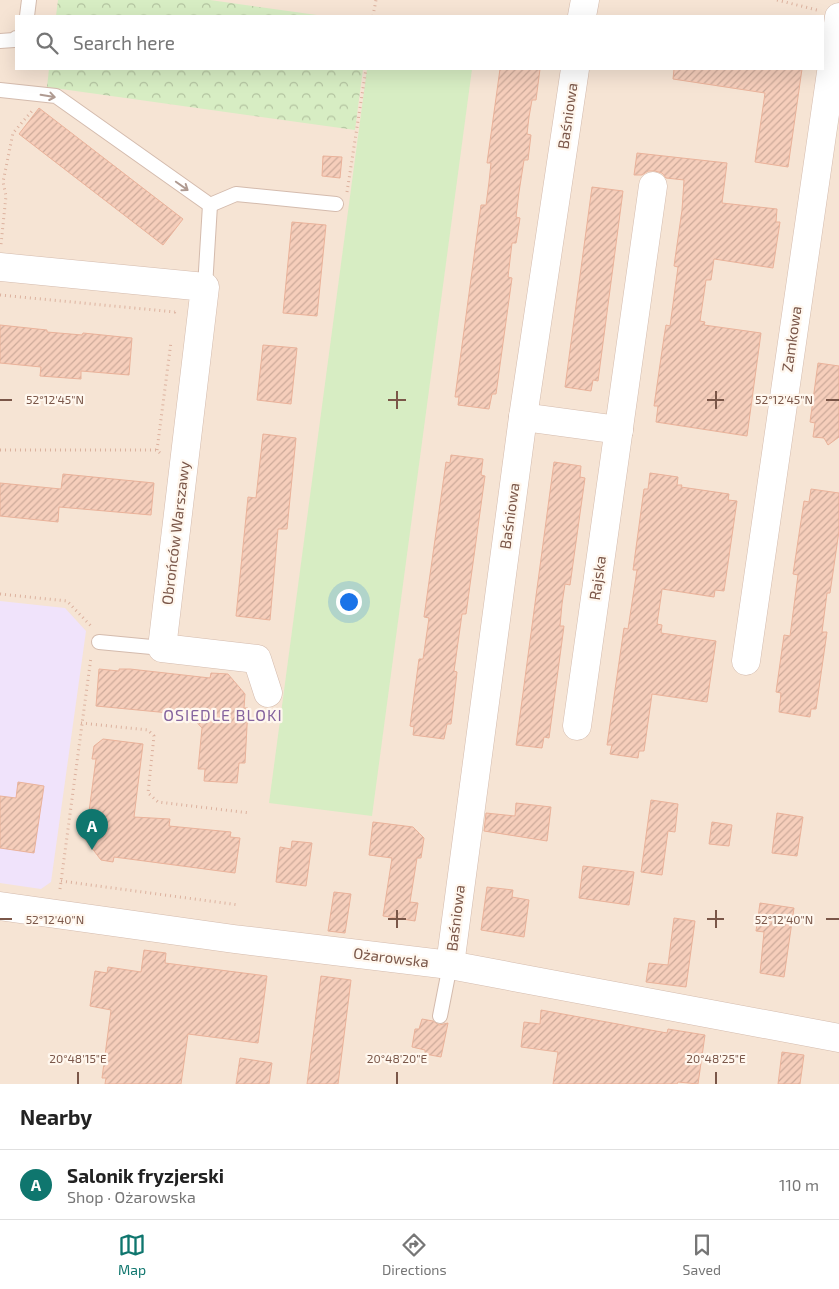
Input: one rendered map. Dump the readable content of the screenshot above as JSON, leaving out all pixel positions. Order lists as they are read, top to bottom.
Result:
{
  "streets": {
    "street": [
      "Baśniowa",
      "Zamkowa",
      "Obrońców Warszawy",
      "Rajska",
      "Ożarowska"
    ]
  },
  "crossings": [
    ["Baśniowa", "Ożarowska"]
  ],
  "districts": ["OSIEDLE BLOKI"],
  "page": {
    "search": "Search here",
    "pins": "A",
    "heading": "Nearby",
    "list": [
      {
        "mark": "A",
        "name": "Salonik fryzjerski",
        "note": "Shop · Ożarowska",
        "value": "110 m"
      }
    ],
    "nav": ["Map", "Directions", "Saved"]
  },
  "coordinates": [
    "52°12'45\"N",
    "52°12'40\"N",
    "20°48'15\"E",
    "20°48'20\"E",
    "20°48'25\"E"
  ]
}
